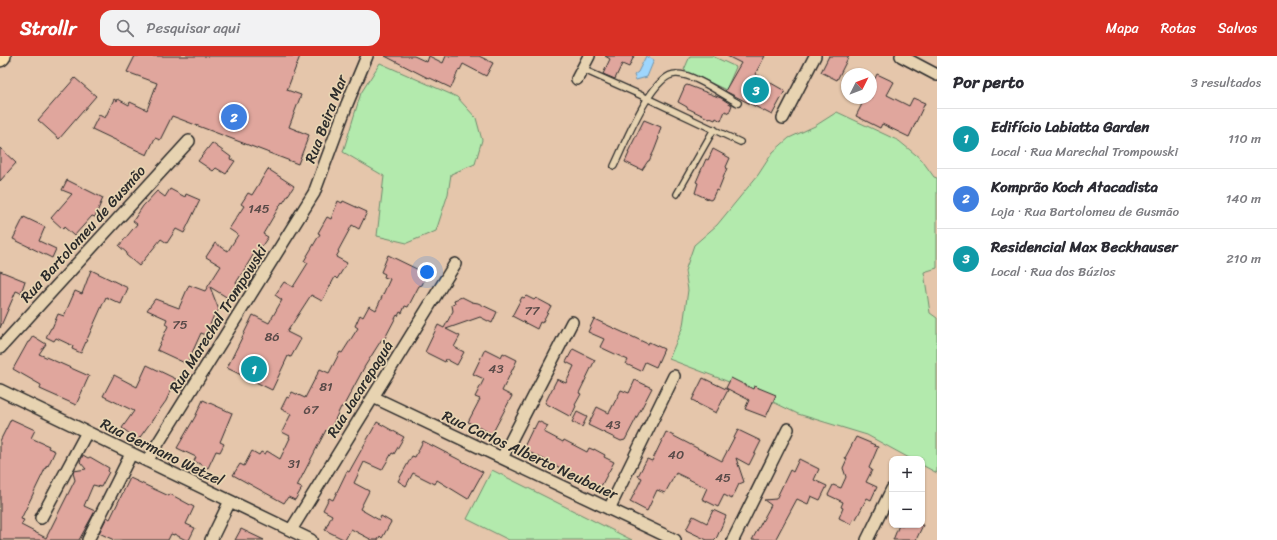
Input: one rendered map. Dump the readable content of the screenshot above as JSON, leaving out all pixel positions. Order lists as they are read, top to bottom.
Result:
{
  "streets": {
    "street": [
      "Rua Beira Mar",
      "Rua Bartolomeu de Gusmão",
      "Rua Marechal Trompowski",
      "Rua Jacarepaguá",
      "Rua Germano Wetzel",
      "Rua Carlos Alberto Neubauer"
    ]
  },
  "crossings": [
    ["Rua Beira Mar", "Rua Marechal Trompowski"],
    ["Rua Marechal Trompowski", "Rua Germano Wetzel"],
    ["Rua Jacarepaguá", "Rua Germano Wetzel"],
    ["Rua Jacarepaguá", "Rua Carlos Alberto Neubauer"]
  ],
  "house_numbers": [
    "145",
    "77",
    "75",
    "86",
    "43",
    "81",
    "67",
    "43",
    "40",
    "31",
    "45"
  ],
  "north": "top right",
  "page": {
    "header": "Strollr",
    "search": "Pesquisar aqui",
    "nav": ["Mapa", "Rotas", "Salvos"],
    "heading": ["Por perto", "3 resultados"],
    "pins": ["3", "2", "1"],
    "list": [
      {
        "mark": "1",
        "name": "Edifício Labiatta Garden",
        "note": "Local · Rua Marechal Trompowski",
        "value": "110 m"
      },
      {
        "mark": "2",
        "name": "Komprão Koch Atacadista",
        "note": "Loja · Rua Bartolomeu de Gusmão",
        "value": "140 m"
      },
      {
        "mark": "3",
        "name": "Residencial Max Beckhauser",
        "note": "Local · Rua dos Búzios",
        "value": "210 m"
      }
    ],
    "map_buttons": ["+", "−"]
  }
}
